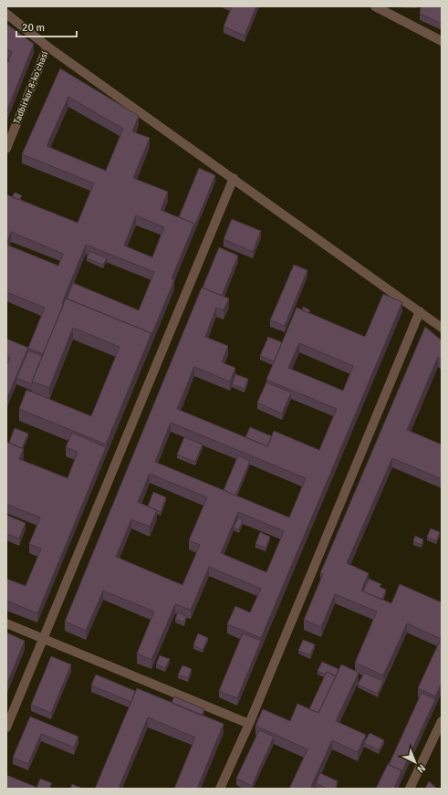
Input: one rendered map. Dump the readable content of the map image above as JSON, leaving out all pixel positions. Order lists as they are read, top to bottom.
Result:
{
  "streets": {
    "street": ["Tadbirkor 8-koʻchasi"]
  },
  "scale_bar": "20 m",
  "north": "bottom right"
}
